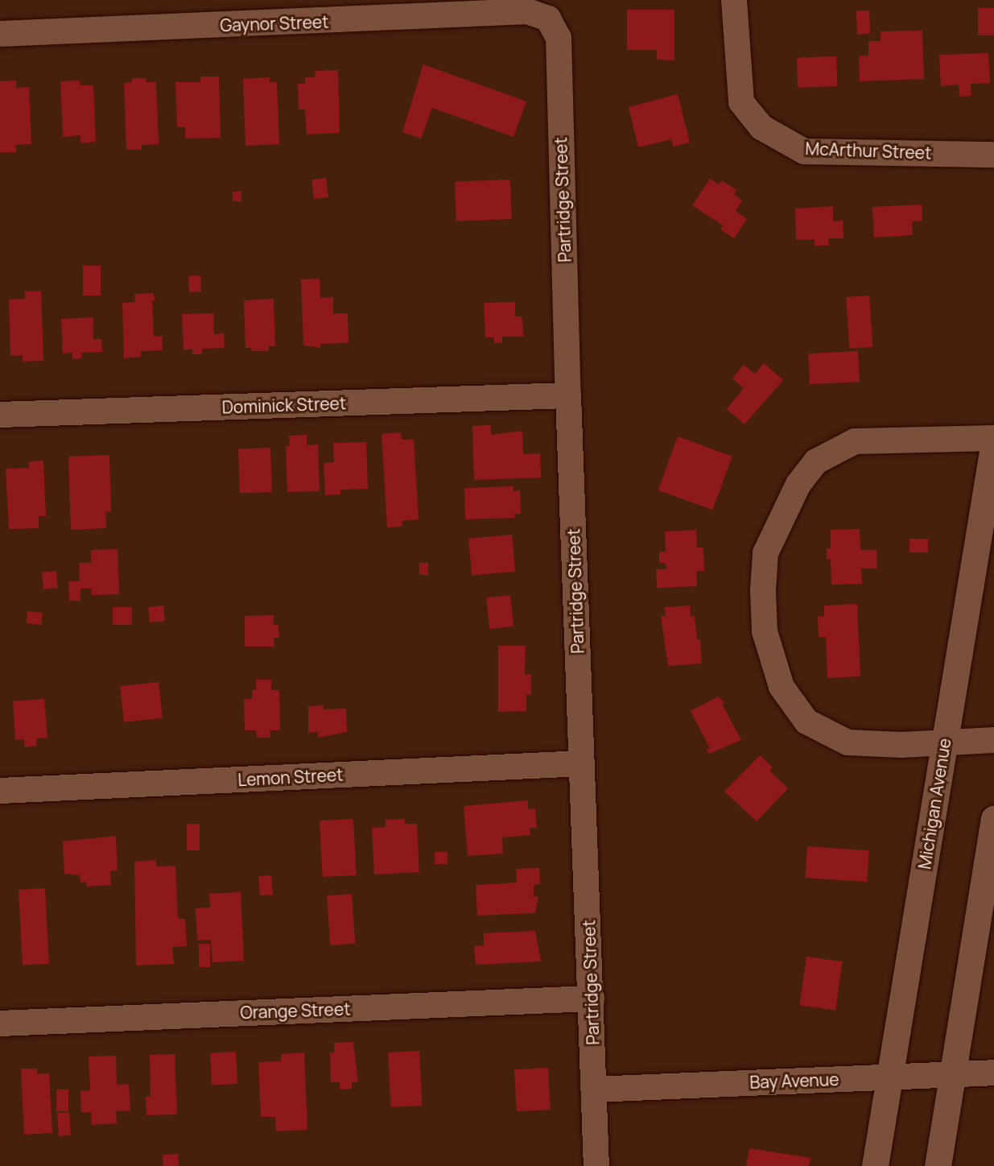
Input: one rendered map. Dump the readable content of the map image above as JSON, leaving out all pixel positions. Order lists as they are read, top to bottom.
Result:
{
  "streets": {
    "main road": ["Michigan Avenue"],
    "street": [
      "Gaynor Street",
      "McArthur Street",
      "Partridge Street",
      "Dominick Street",
      "Lemon Street",
      "Orange Street",
      "Bay Avenue"
    ]
  },
  "crossings": [
    ["Gaynor Street", "Partridge Street"],
    ["Partridge Street", "Dominick Street"],
    ["Partridge Street", "Lemon Street"],
    ["Partridge Street", "Orange Street"],
    ["Partridge Street", "Bay Avenue"],
    ["Michigan Avenue", "Bay Avenue"]
  ]
}
